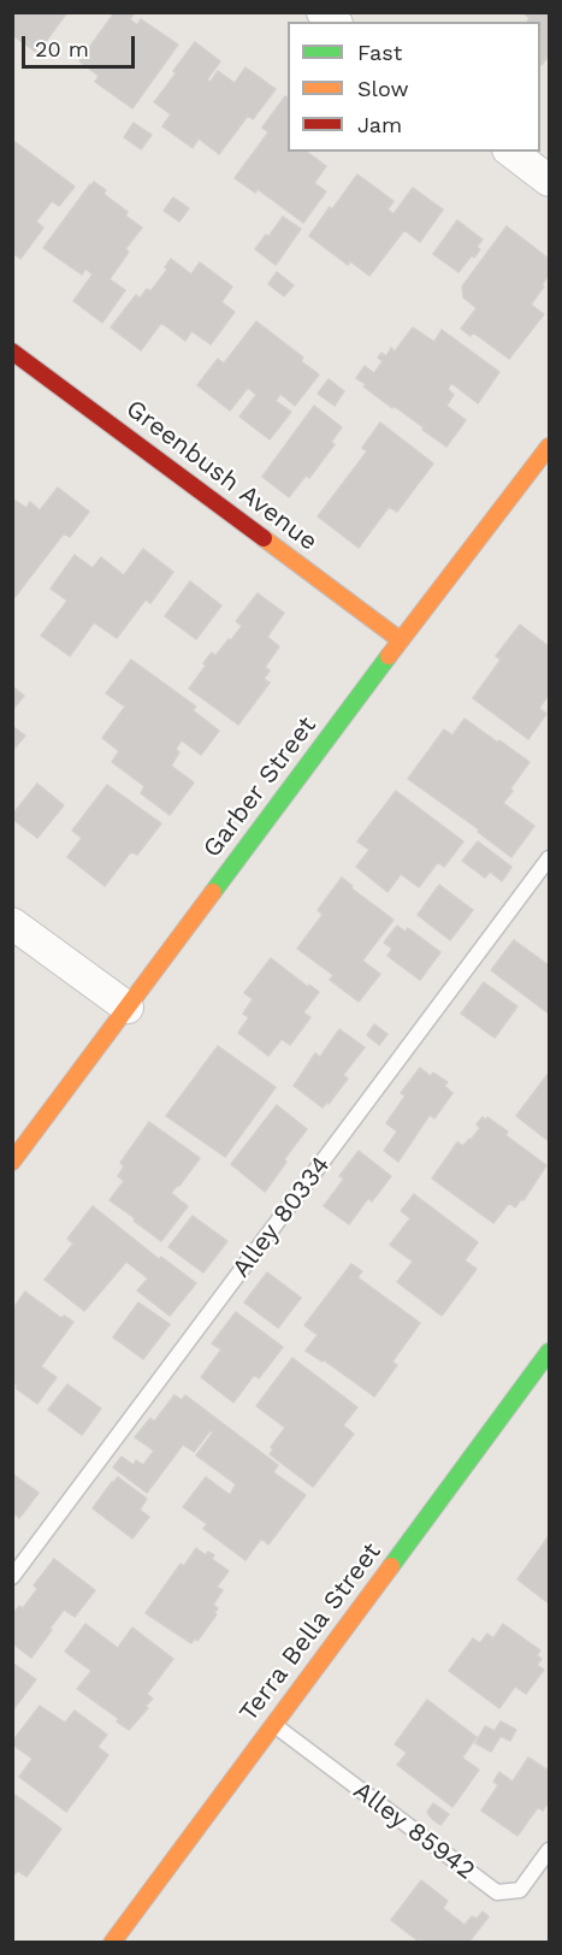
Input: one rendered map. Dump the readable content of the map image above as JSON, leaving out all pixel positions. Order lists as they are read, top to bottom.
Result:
{
  "streets": {
    "street": ["Greenbush Avenue", "Garber Street", "Terra Bella Street"],
    "lane": ["Alley 80334", "Alley 85942"]
  },
  "crossings": [
    ["Greenbush Avenue", "Garber Street"],
    ["Terra Bella Street", "Alley 85942"]
  ],
  "legend": ["Fast", "Slow", "Jam"],
  "scale_bar": "20 m"
}
